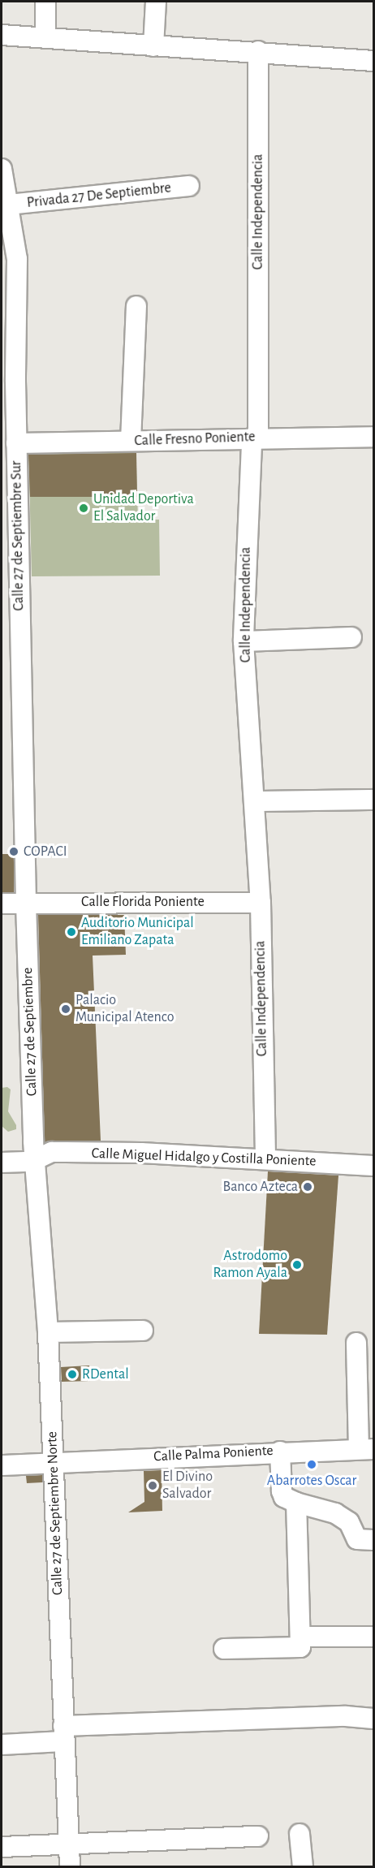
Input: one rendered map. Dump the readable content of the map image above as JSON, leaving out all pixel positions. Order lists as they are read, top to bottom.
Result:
{
  "streets": {
    "street": [
      "Privada 27 De Septiembre",
      "Calle Independencia",
      "Calle Fresno Poniente",
      "Calle 27 de Septiembre Sur",
      "Calle Florida Poniente",
      "Calle 27 de Septiembre",
      "Calle Miguel Hidalgo y Costilla Poniente",
      "Calle Palma Poniente",
      "Calle 27 de Septiembre Norte"
    ]
  },
  "crossings": [
    ["Privada 27 De Septiembre", "Calle 27 de Septiembre Sur"],
    ["Calle Independencia", "Calle Fresno Poniente"],
    ["Calle Independencia", "Calle Florida Poniente"],
    ["Calle Independencia", "Calle Miguel Hidalgo y Costilla Poniente"],
    ["Calle Fresno Poniente", "Calle 27 de Septiembre Sur"],
    ["Calle 27 de Septiembre Sur", "Calle Florida Poniente"],
    ["Calle 27 de Septiembre Sur", "Calle 27 de Septiembre"],
    ["Calle Florida Poniente", "Calle 27 de Septiembre"],
    ["Calle 27 de Septiembre", "Calle Miguel Hidalgo y Costilla Poniente"],
    ["Calle 27 de Septiembre", "Calle 27 de Septiembre Norte"],
    ["Calle Miguel Hidalgo y Costilla Poniente", "Calle 27 de Septiembre Norte"],
    ["Calle Palma Poniente", "Calle 27 de Septiembre Norte"]
  ],
  "places": [
    "Unidad Deportiva El Salvador",
    "COPACI",
    "Auditorio Municipal Emiliano Zapata",
    "Palacio Municipal Atenco",
    "Banco Azteca",
    "Astrodomo Ramon Ayala",
    "RDental",
    "Abarrotes Oscar",
    "El Divino Salvador"
  ]
}
